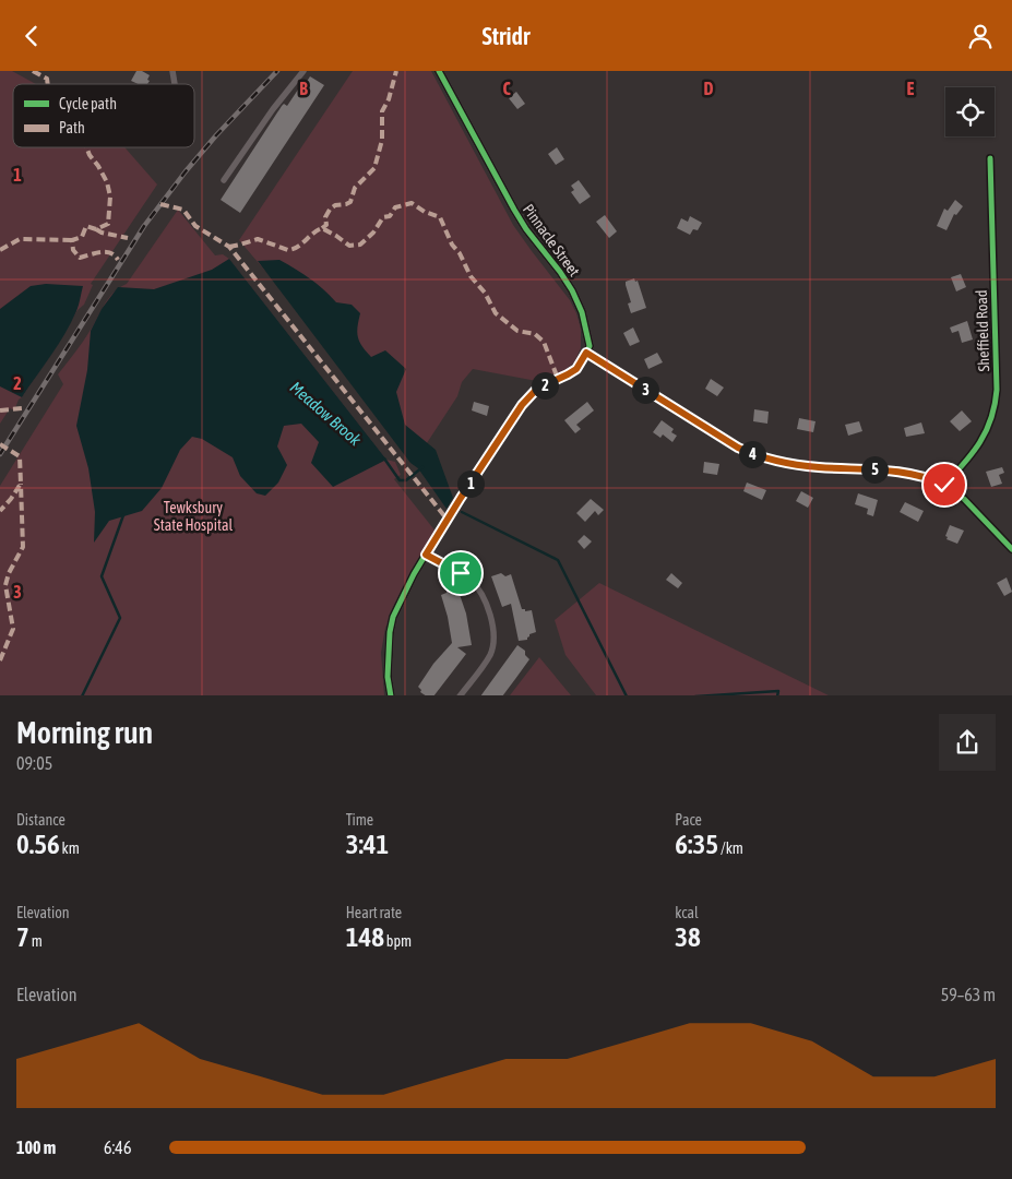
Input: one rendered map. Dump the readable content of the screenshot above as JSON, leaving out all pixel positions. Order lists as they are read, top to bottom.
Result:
{
  "streets": {
    "street": ["Pinnacle Street", "Sheffield Road"]
  },
  "water": ["Meadow Brook"],
  "parks": ["Tewksbury State Hospital"],
  "legend": ["Cycle path", "Path"],
  "page": {
    "header": "Stridr",
    "pins": [
      "2",
      "3",
      "4",
      "5",
      "1"
    ],
    "heading": ["Morning run", "09:05"],
    "stats": [
      ["Distance", "0.56 km"],
      ["Time", "3:41"],
      ["Pace", "6:35 /km"],
      ["Elevation", "7 m"],
      ["Heart rate", "148 bpm"],
      ["kcal", "38"]
    ],
    "chart": ["Elevation", "59–63 m"],
    "list": [
      {
        "name": "100 m",
        "note": "6:46"
      }
    ]
  },
  "grid": {
    "columns": [
      "B",
      "C",
      "D",
      "E"
    ],
    "rows": ["1", "2", "3"]
  }
}
